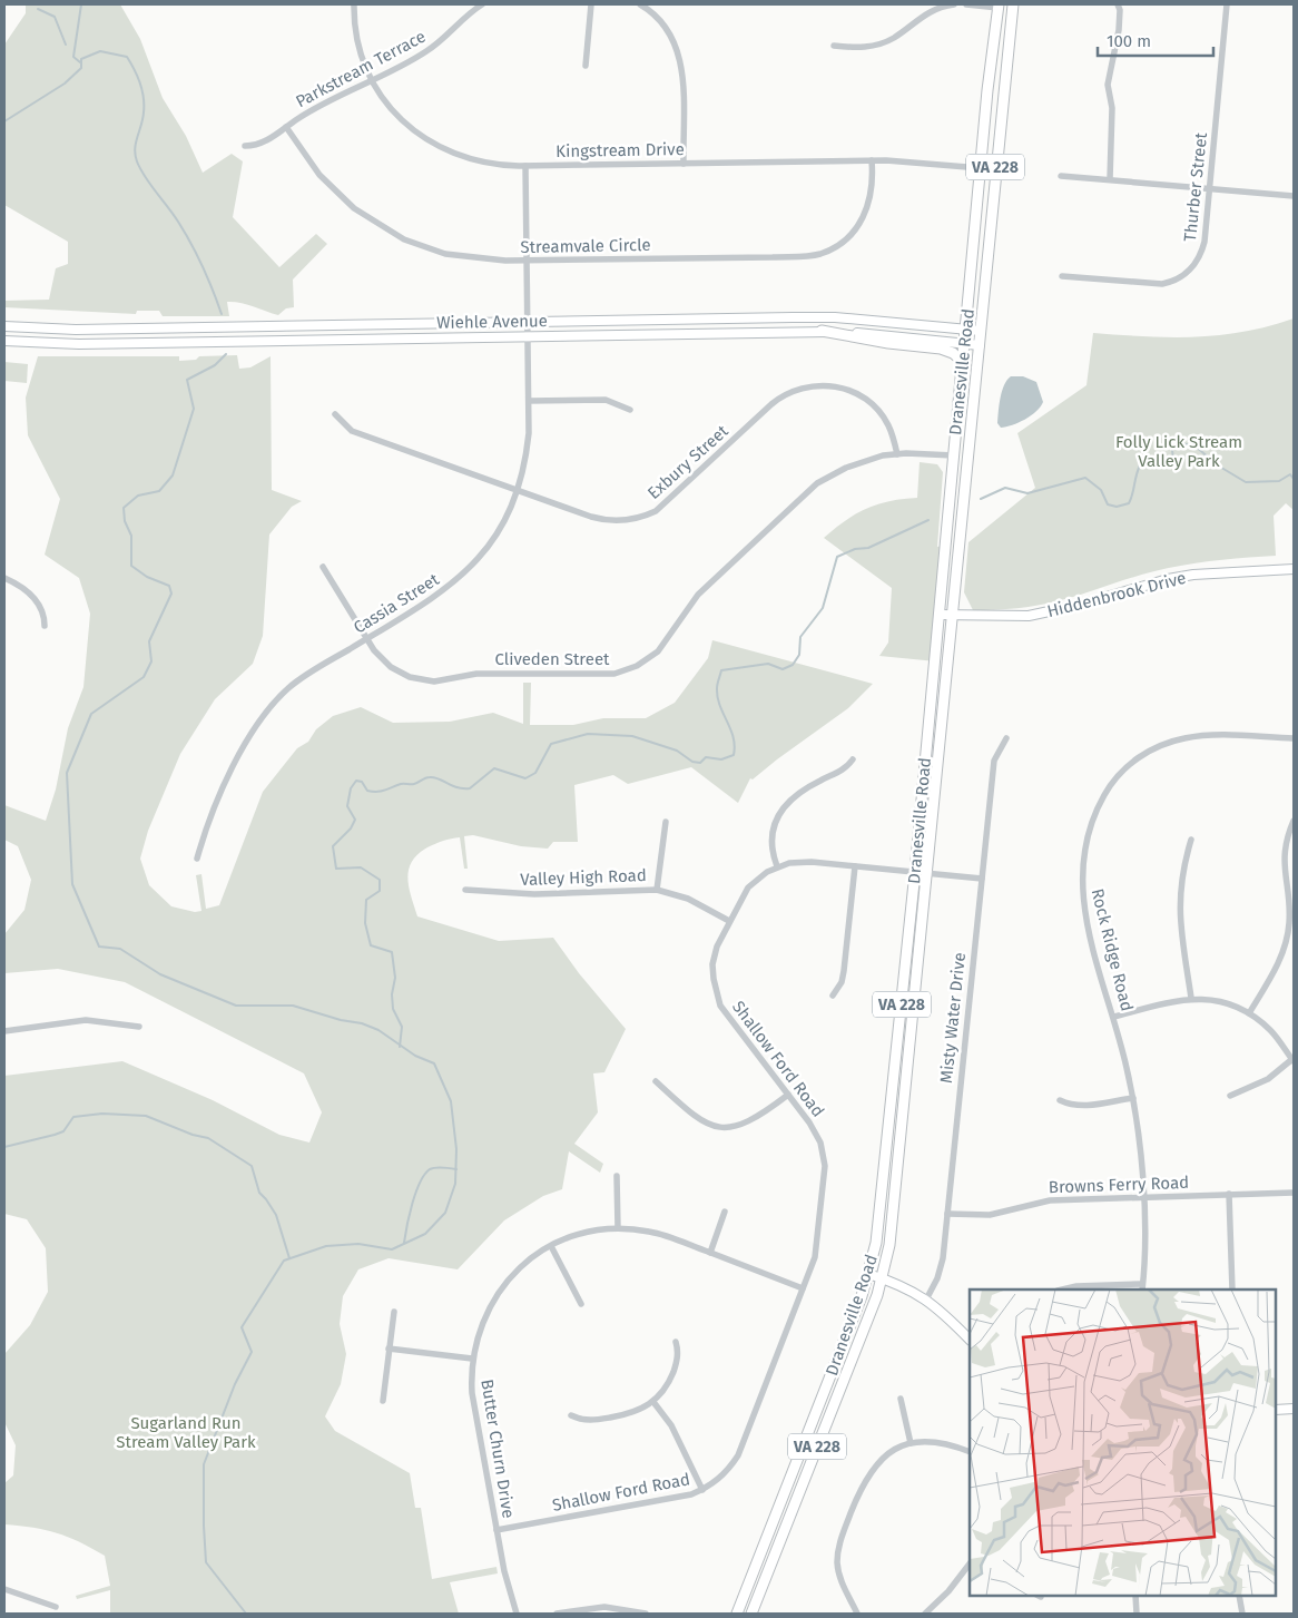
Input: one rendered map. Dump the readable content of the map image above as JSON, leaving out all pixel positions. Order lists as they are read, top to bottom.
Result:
{
  "streets": {
    "main road": [
      "VA 228",
      "Wiehle Avenue",
      "Dranesville Road",
      "Hiddenbrook Drive"
    ],
    "street": [
      "Parkstream Terrace",
      "Kingstream Drive",
      "Thurber Street",
      "Streamvale Circle",
      "Exbury Street",
      "Cassia Street",
      "Cliveden Street",
      "Valley High Road",
      "Rock Ridge Road",
      "Misty Water Drive",
      "Shallow Ford Road",
      "Browns Ferry Road",
      "Butter Churn Drive"
    ]
  },
  "crossings": [
    ["Parkstream Terrace", "Kingstream Drive"],
    ["Parkstream Terrace", "Streamvale Circle"],
    ["Kingstream Drive", "Streamvale Circle"],
    ["Kingstream Drive", "Dranesville Road"],
    ["Kingstream Drive", "Cassia Street"],
    ["Streamvale Circle", "Cassia Street"],
    ["Wiehle Avenue", "Dranesville Road"],
    ["Wiehle Avenue", "Cassia Street"],
    ["Dranesville Road", "Hiddenbrook Drive"],
    ["Dranesville Road", "Cliveden Street"],
    ["Dranesville Road", "Shallow Ford Road"],
    ["Exbury Street", "Cassia Street"],
    ["Exbury Street", "Cliveden Street"],
    ["Cassia Street", "Cliveden Street"],
    ["Valley High Road", "Shallow Ford Road"],
    ["Rock Ridge Road", "Browns Ferry Road"],
    ["Misty Water Drive", "Shallow Ford Road"],
    ["Misty Water Drive", "Browns Ferry Road"],
    ["Shallow Ford Road", "Butter Churn Drive"]
  ],
  "parks": ["Folly Lick Stream Valley Park", "Sugarland Run Stream Valley Park"],
  "scale_bar": "100 m"
}
